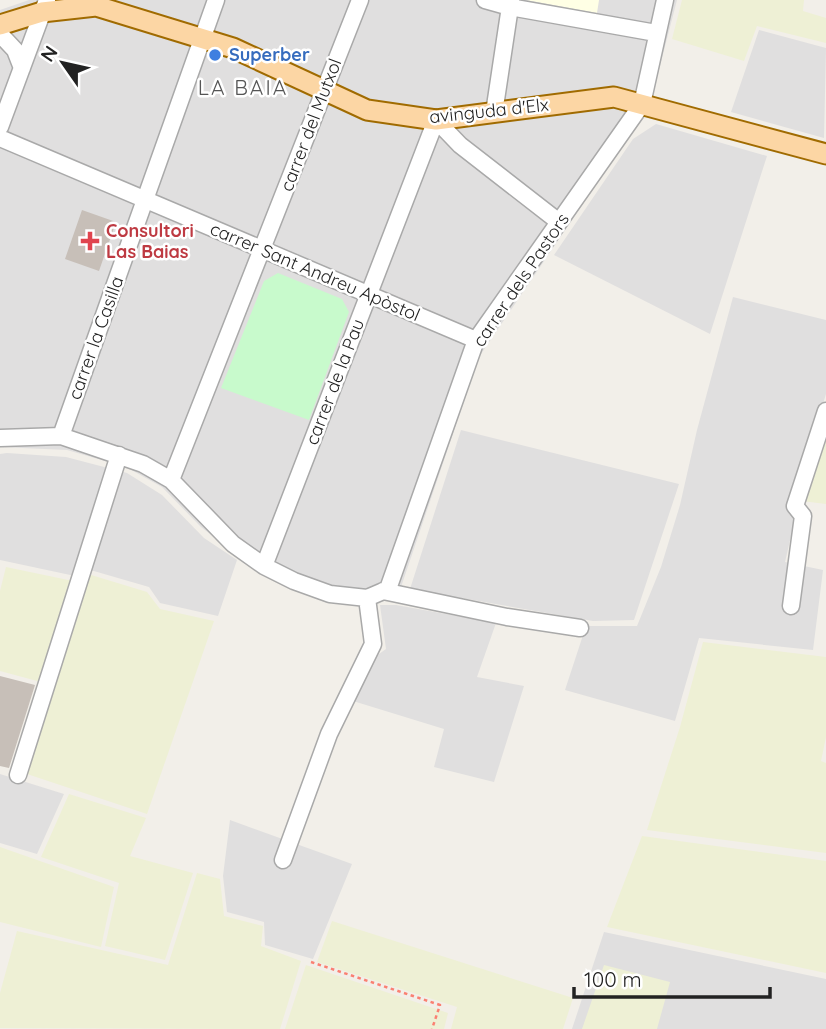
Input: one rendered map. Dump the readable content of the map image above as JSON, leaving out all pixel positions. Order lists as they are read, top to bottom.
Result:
{
  "streets": {
    "main road": ["avinguda d'Elx"],
    "street": [
      "carrer del Mutxol",
      "carrer Sant Andreu Apòstol",
      "carrer dels Pastors",
      "carrer la Casilla",
      "carrer de la Pau"
    ]
  },
  "crossings": [
    ["avinguda d'Elx", "carrer del Mutxol"],
    ["avinguda d'Elx", "carrer dels Pastors"],
    ["avinguda d'Elx", "carrer la Casilla"],
    ["avinguda d'Elx", "carrer de la Pau"],
    ["carrer del Mutxol", "carrer Sant Andreu Apòstol"],
    ["carrer Sant Andreu Apòstol", "carrer dels Pastors"],
    ["carrer Sant Andreu Apòstol", "carrer la Casilla"],
    ["carrer Sant Andreu Apòstol", "carrer de la Pau"]
  ],
  "districts": ["LA BAIA"],
  "places": {
    "other": ["Superber"],
    "health": ["Consultori Las Baias"]
  },
  "scale_bar": "100 m",
  "north": "top left"
}
